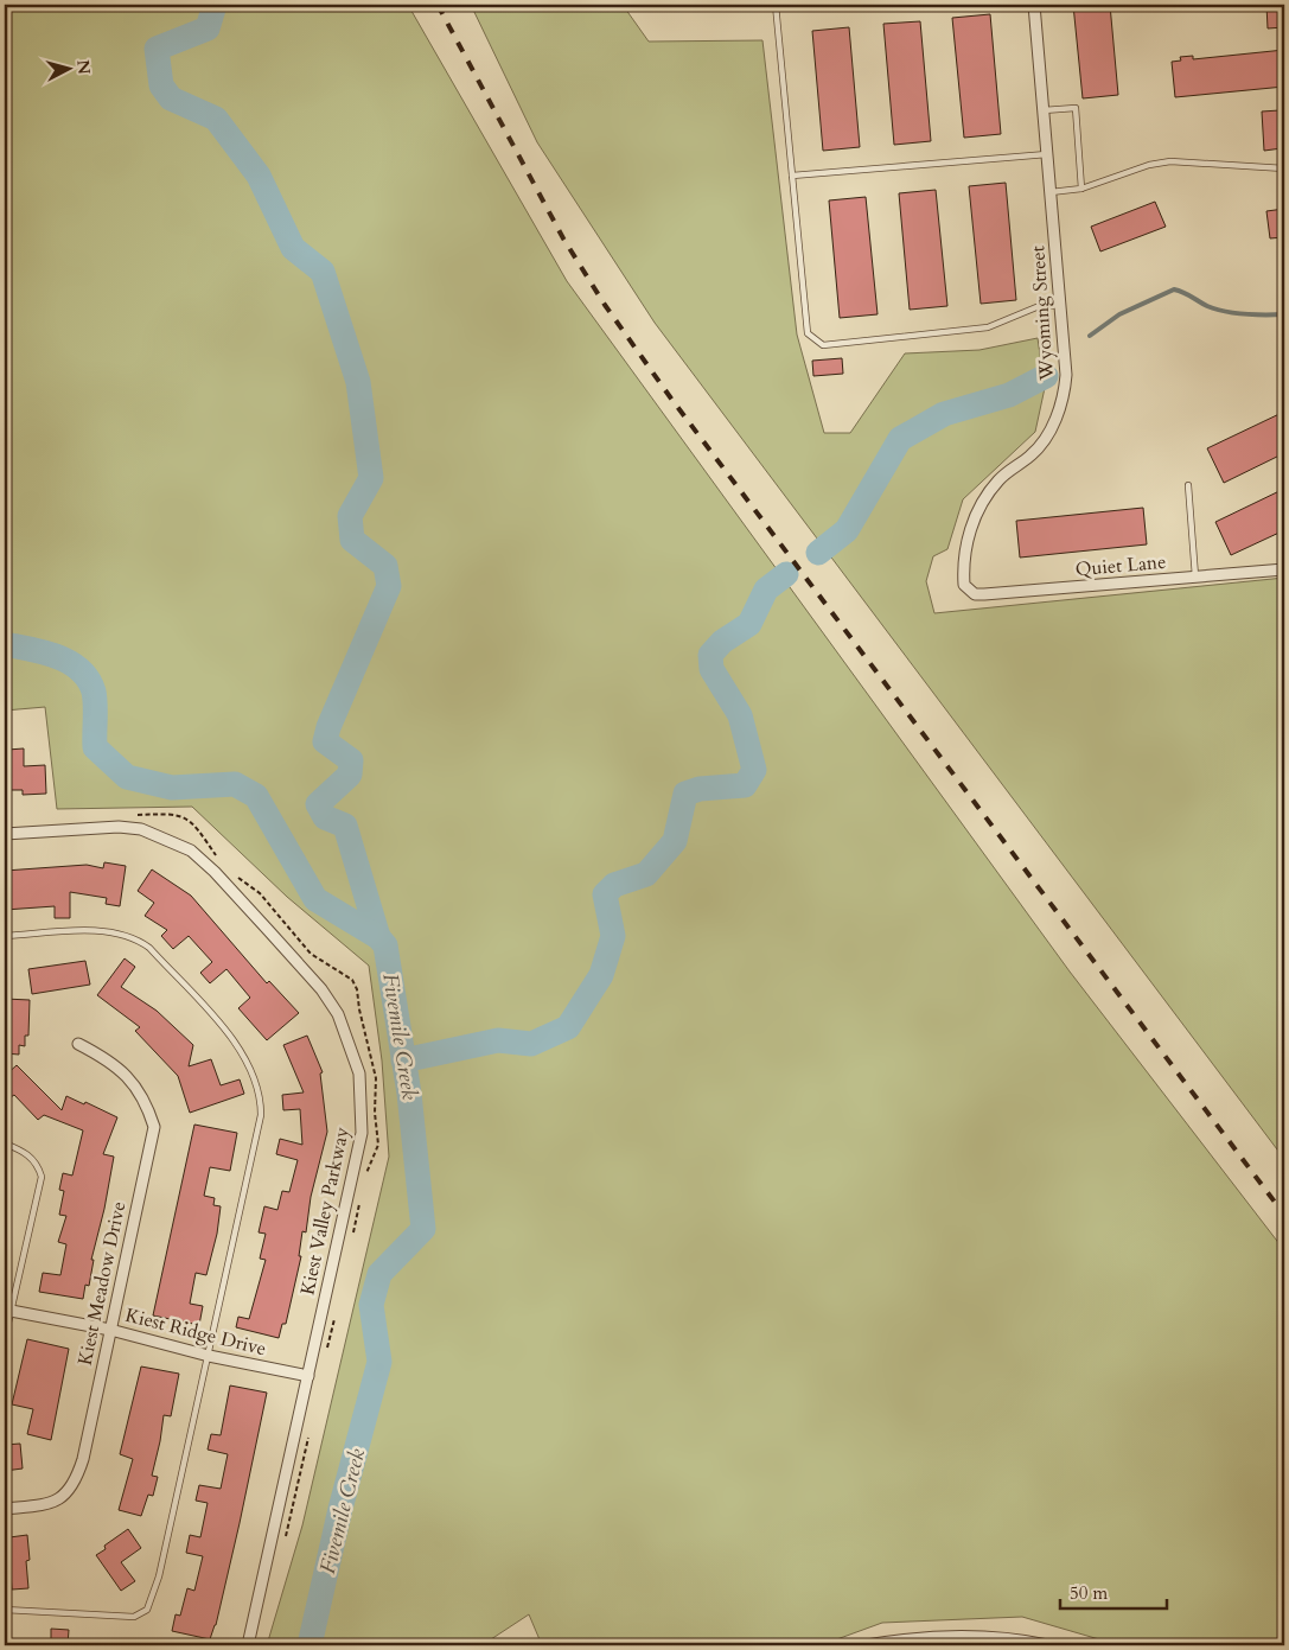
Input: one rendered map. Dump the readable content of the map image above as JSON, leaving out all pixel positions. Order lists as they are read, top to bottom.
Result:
{
  "streets": {
    "street": [
      "Wyoming Street",
      "Quiet Lane",
      "Kiest Valley Parkway",
      "Kiest Meadow Drive",
      "Kiest Ridge Drive"
    ]
  },
  "crossings": [
    ["Wyoming Street", "Quiet Lane"],
    ["Kiest Valley Parkway", "Kiest Ridge Drive"],
    ["Kiest Meadow Drive", "Kiest Ridge Drive"]
  ],
  "water": ["Fivemile Creek"],
  "scale_bar": "50 m",
  "north": "right"
}
